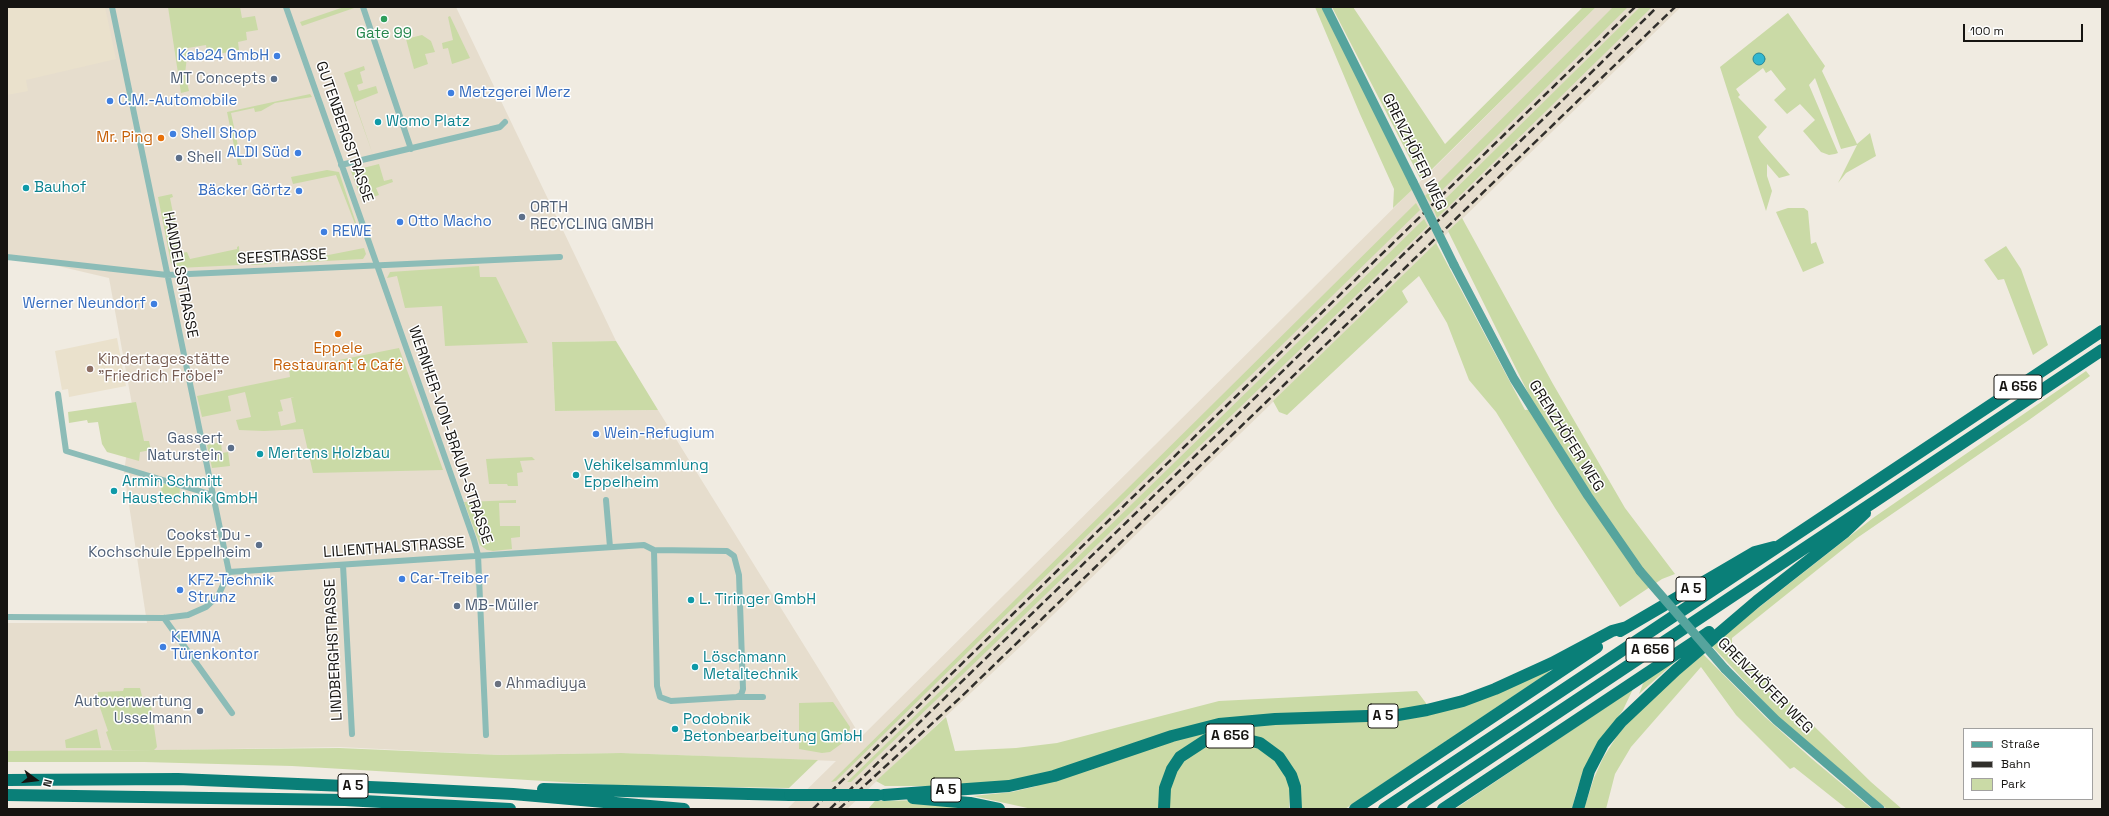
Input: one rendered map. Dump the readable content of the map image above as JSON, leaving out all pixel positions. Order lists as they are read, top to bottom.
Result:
{
  "streets": {
    "highway": ["A 656", "A 5"],
    "main road": ["GRENZHÖFER WEG"],
    "street": [
      "GUTENBERGSTRASSE",
      "SEESTRASSE",
      "HANDELSSTRASSE",
      "WERNHER-VON-BRAUN-STRASSE",
      "LILIENTHALSTRASSE",
      "LINDBERGHSTRASSE"
    ]
  },
  "crossings": [
    ["GUTENBERGSTRASSE", "SEESTRASSE"],
    ["GUTENBERGSTRASSE", "WERNHER-VON-BRAUN-STRASSE"],
    ["SEESTRASSE", "HANDELSSTRASSE"],
    ["SEESTRASSE", "WERNHER-VON-BRAUN-STRASSE"],
    ["HANDELSSTRASSE", "LILIENTHALSTRASSE"],
    ["A 656", "A 5"],
    ["WERNHER-VON-BRAUN-STRASSE", "LILIENTHALSTRASSE"],
    ["LILIENTHALSTRASSE", "LINDBERGHSTRASSE"]
  ],
  "places": [
    "Gate 99",
    "Kab24 GmbH",
    "MT Concepts",
    "Metzgerei Merz",
    "C.M.-Automobile",
    "Womo Platz",
    "Shell Shop",
    "Mr. Ping",
    "ALDI Süd",
    "Shell",
    "Bauhof",
    "Bäcker Görtz",
    "ORTH RECYCLING GMBH",
    "Otto Macho",
    "REWE",
    "Werner Neundorf",
    "Eppele Restaurant & Café",
    "Kindertagesstätte \"Friedrich Fröbel\"",
    "Wein-Refugium",
    "Gassert Naturstein",
    "Mertens Holzbau",
    "Vehikelsammlung Eppelheim",
    "Armin Schmitt Haustechnik GmbH",
    "Cookst Du - Kochschule Eppelheim",
    "Car-Treiber",
    "KFZ-Technik Strunz",
    "L. Tiringer GmbH",
    "MB-Müller",
    "KEMNA Türenkontor",
    "Löschmann Metaltechnik",
    "Ahmadiyya",
    "Autoverwertung Usselmann",
    "Podobnik Betonbearbeitung GmbH"
  ],
  "legend": ["Straße", "Bahn", "Park"],
  "scale_bar": "100 m",
  "north": "right"
}
